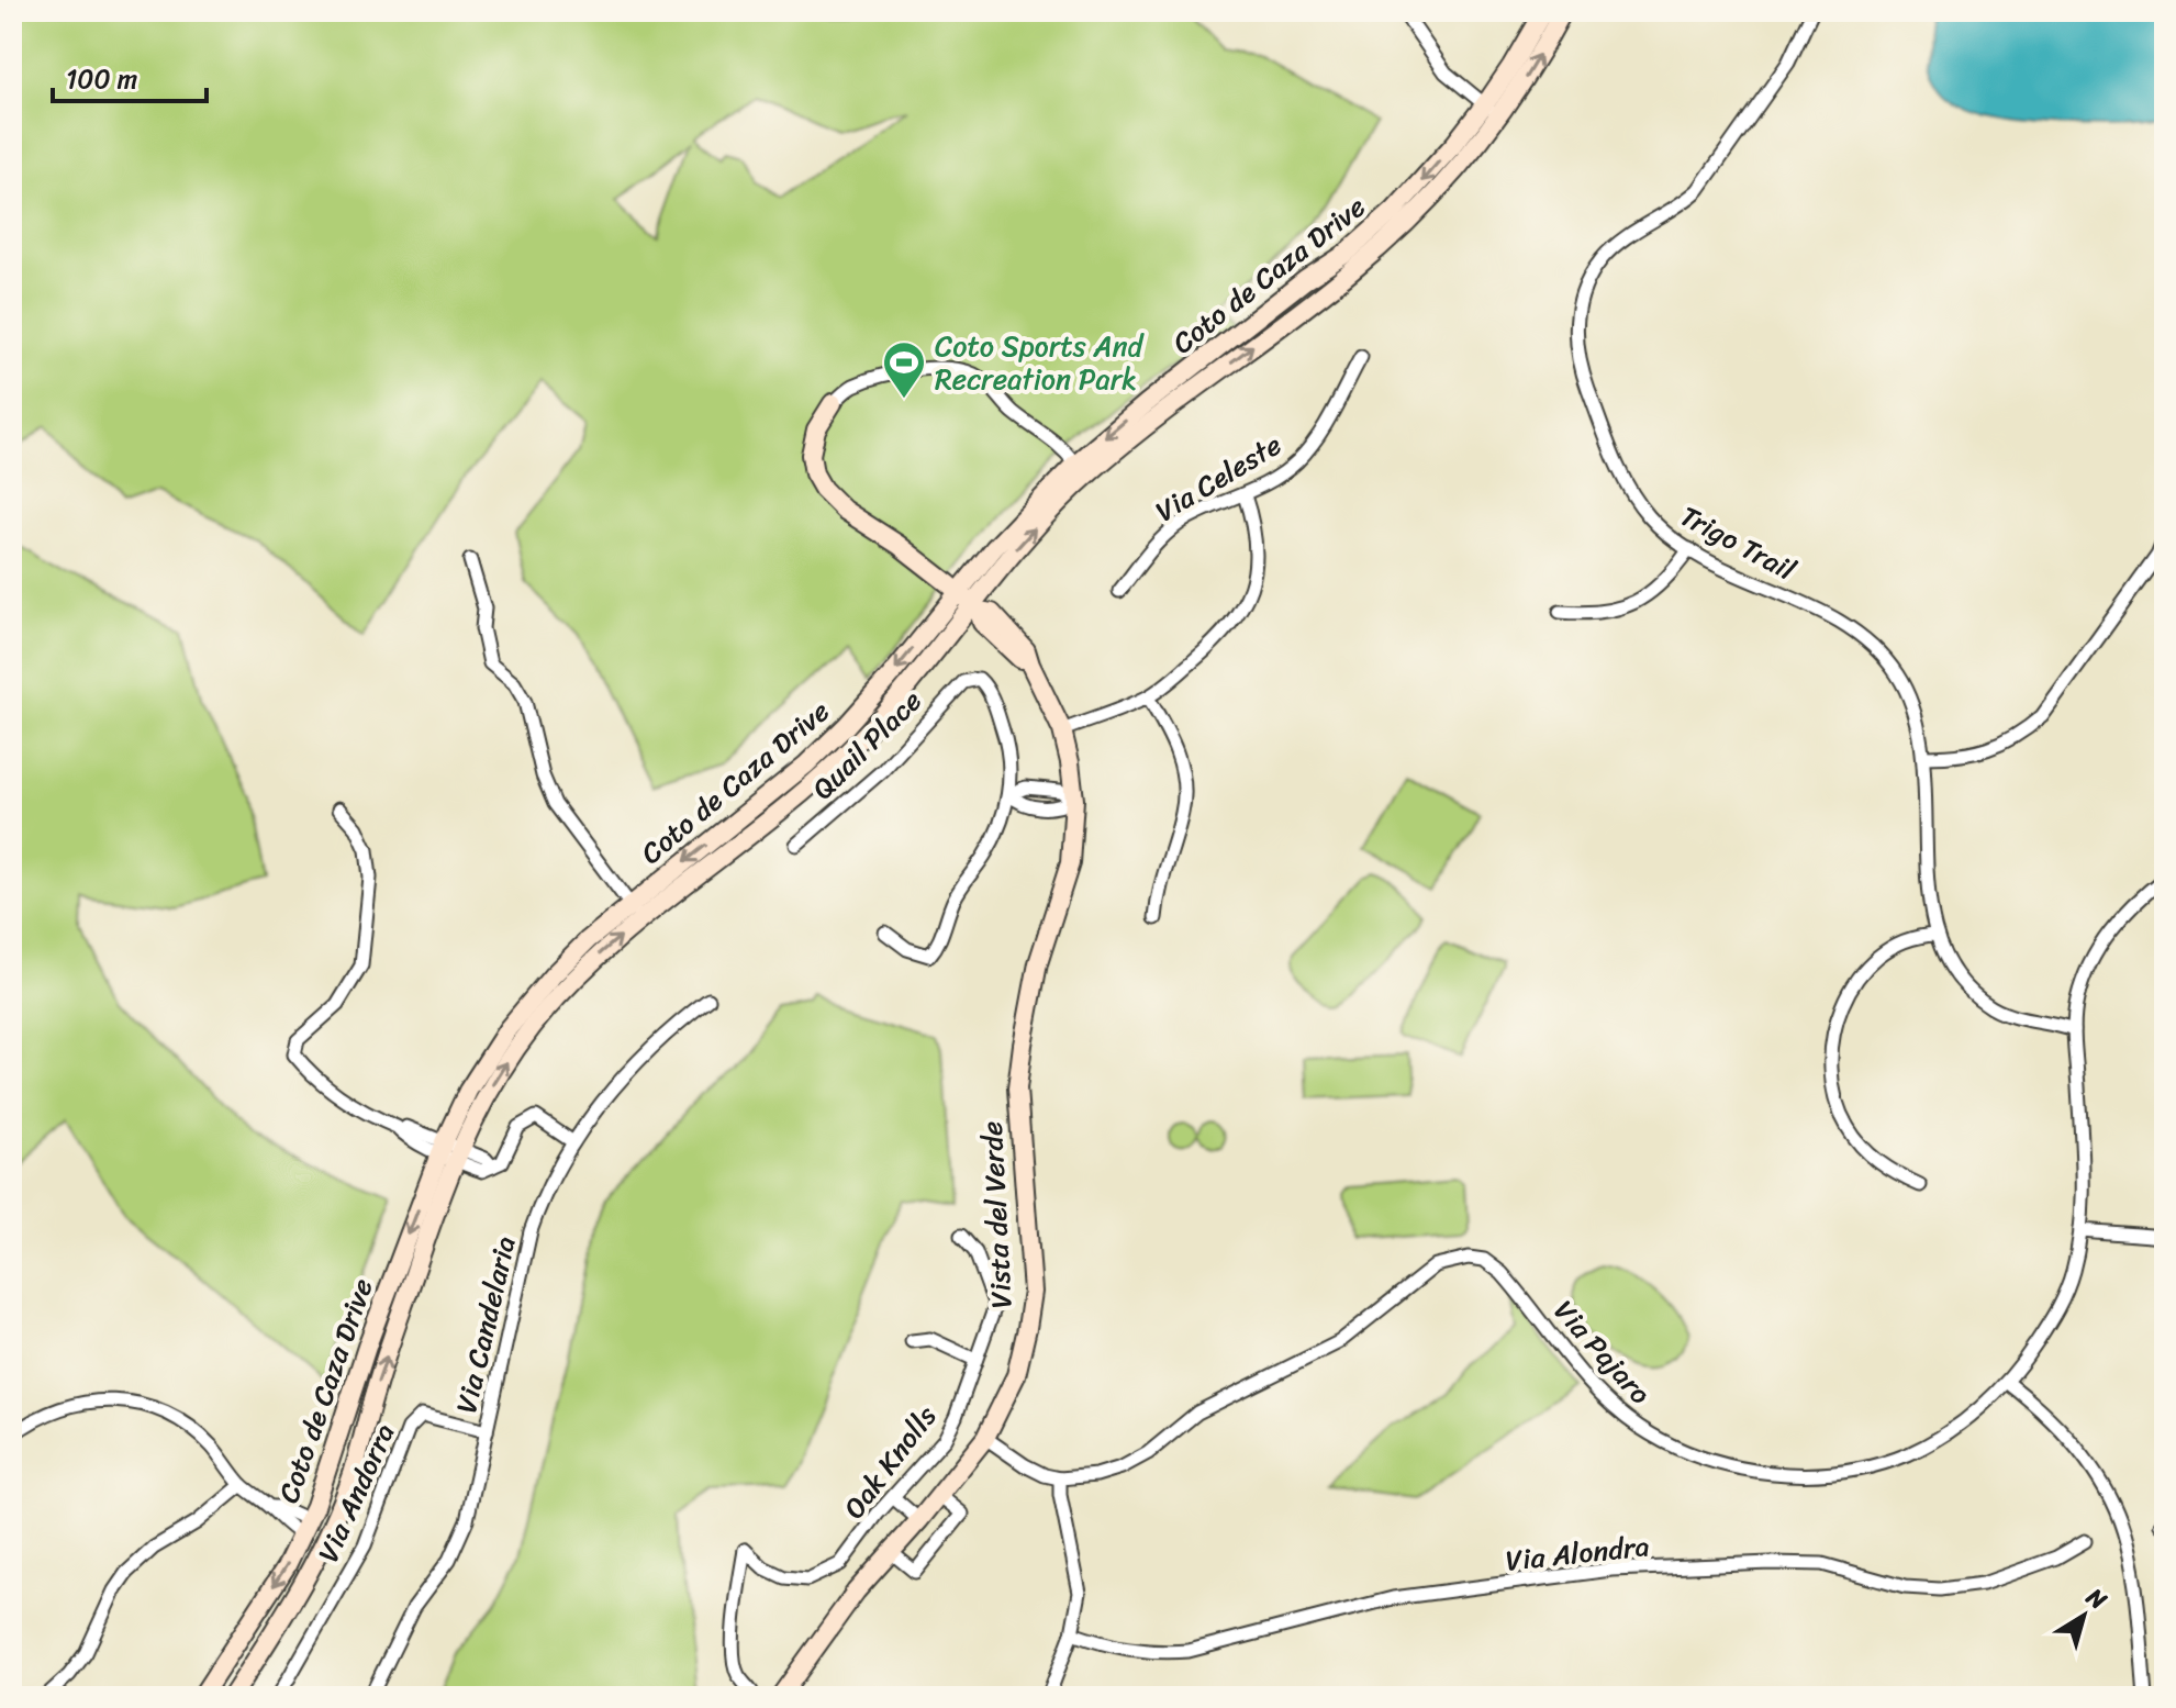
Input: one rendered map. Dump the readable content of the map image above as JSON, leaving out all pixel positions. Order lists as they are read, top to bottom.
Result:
{
  "streets": {
    "main road": ["Coto de Caza Drive", "Vista del Verde"],
    "street": [
      "Via Celeste",
      "Trigo Trail",
      "Quail Place",
      "Via Candelaria",
      "Via Pajaro",
      "Oak Knolls",
      "Via Andorra",
      "Via Alondra"
    ]
  },
  "crossings": [
    ["Coto de Caza Drive", "Vista del Verde"],
    ["Trigo Trail", "Via Pajaro"],
    ["Vista del Verde", "Via Pajaro"],
    ["Via Candelaria", "Via Andorra"]
  ],
  "places": {
    "sports": ["Coto Sports And Recreation Park"]
  },
  "scale_bar": "100 m",
  "north": "top right"
}
